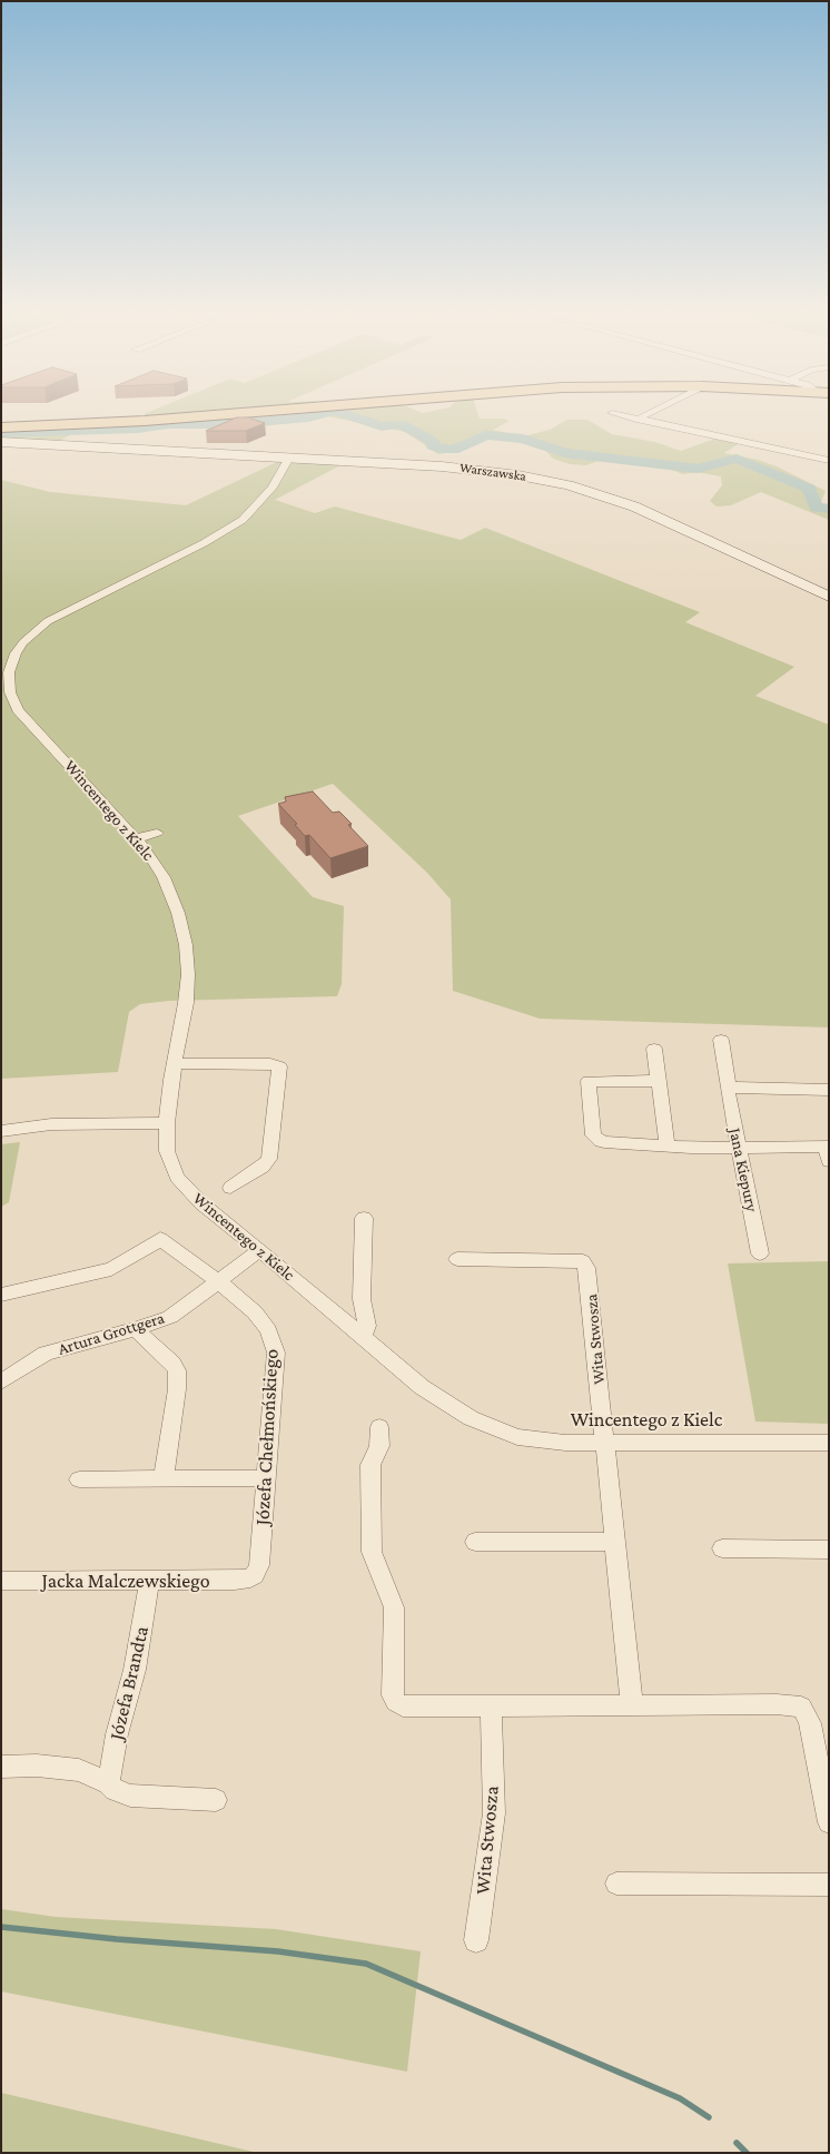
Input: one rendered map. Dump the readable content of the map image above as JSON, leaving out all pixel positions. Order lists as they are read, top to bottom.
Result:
{
  "streets": {
    "street": [
      "Warszawska",
      "Wincentego z Kielc",
      "Jana Kiepury",
      "Artura Grottgera",
      "Wita Stwosza",
      "Józefa Chełmońskiego",
      "Jacka Malczewskiego",
      "Józefa Brandta"
    ]
  },
  "crossings": [
    ["Warszawska", "Wincentego z Kielc"],
    ["Wincentego z Kielc", "Artura Grottgera"],
    ["Wincentego z Kielc", "Wita Stwosza"],
    ["Artura Grottgera", "Józefa Chełmońskiego"],
    ["Józefa Chełmońskiego", "Jacka Malczewskiego"],
    ["Jacka Malczewskiego", "Józefa Brandta"]
  ]
}
